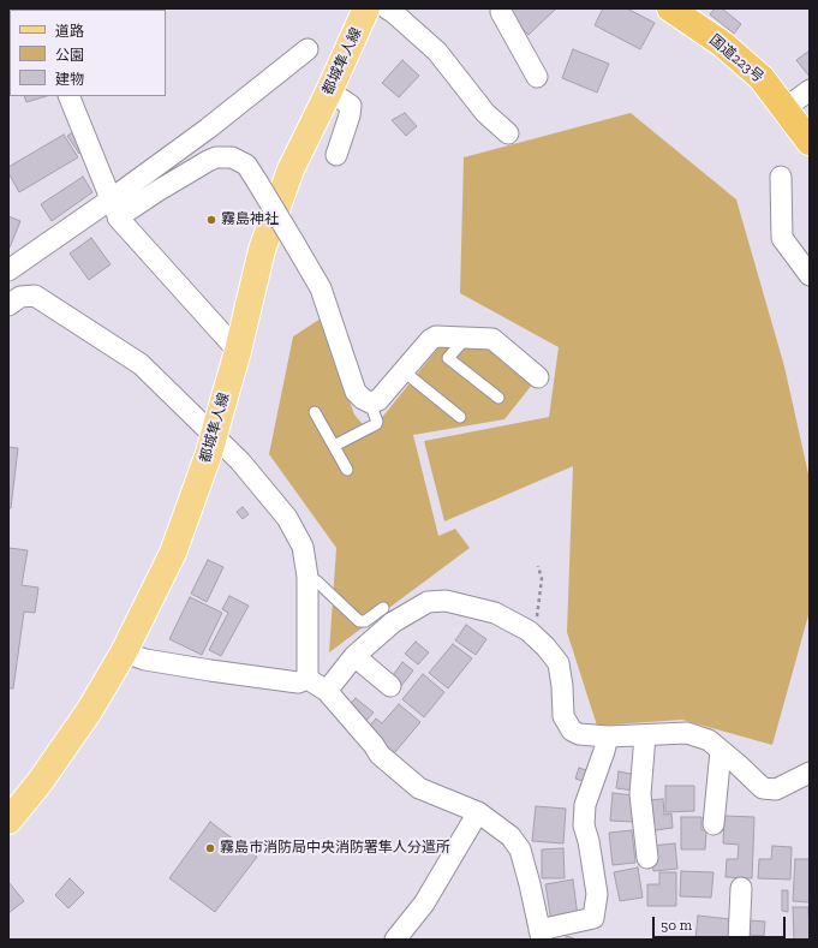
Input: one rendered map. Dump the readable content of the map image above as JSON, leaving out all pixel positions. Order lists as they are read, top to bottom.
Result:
{
  "streets": {
    "highway": ["国道223号"],
    "main road": ["都城隼人線"]
  },
  "places": ["霧島神社", "霧島市消防局中央消防署隼人分遣所"],
  "legend": ["道路", "公園", "建物"],
  "scale_bar": "50 m"
}
